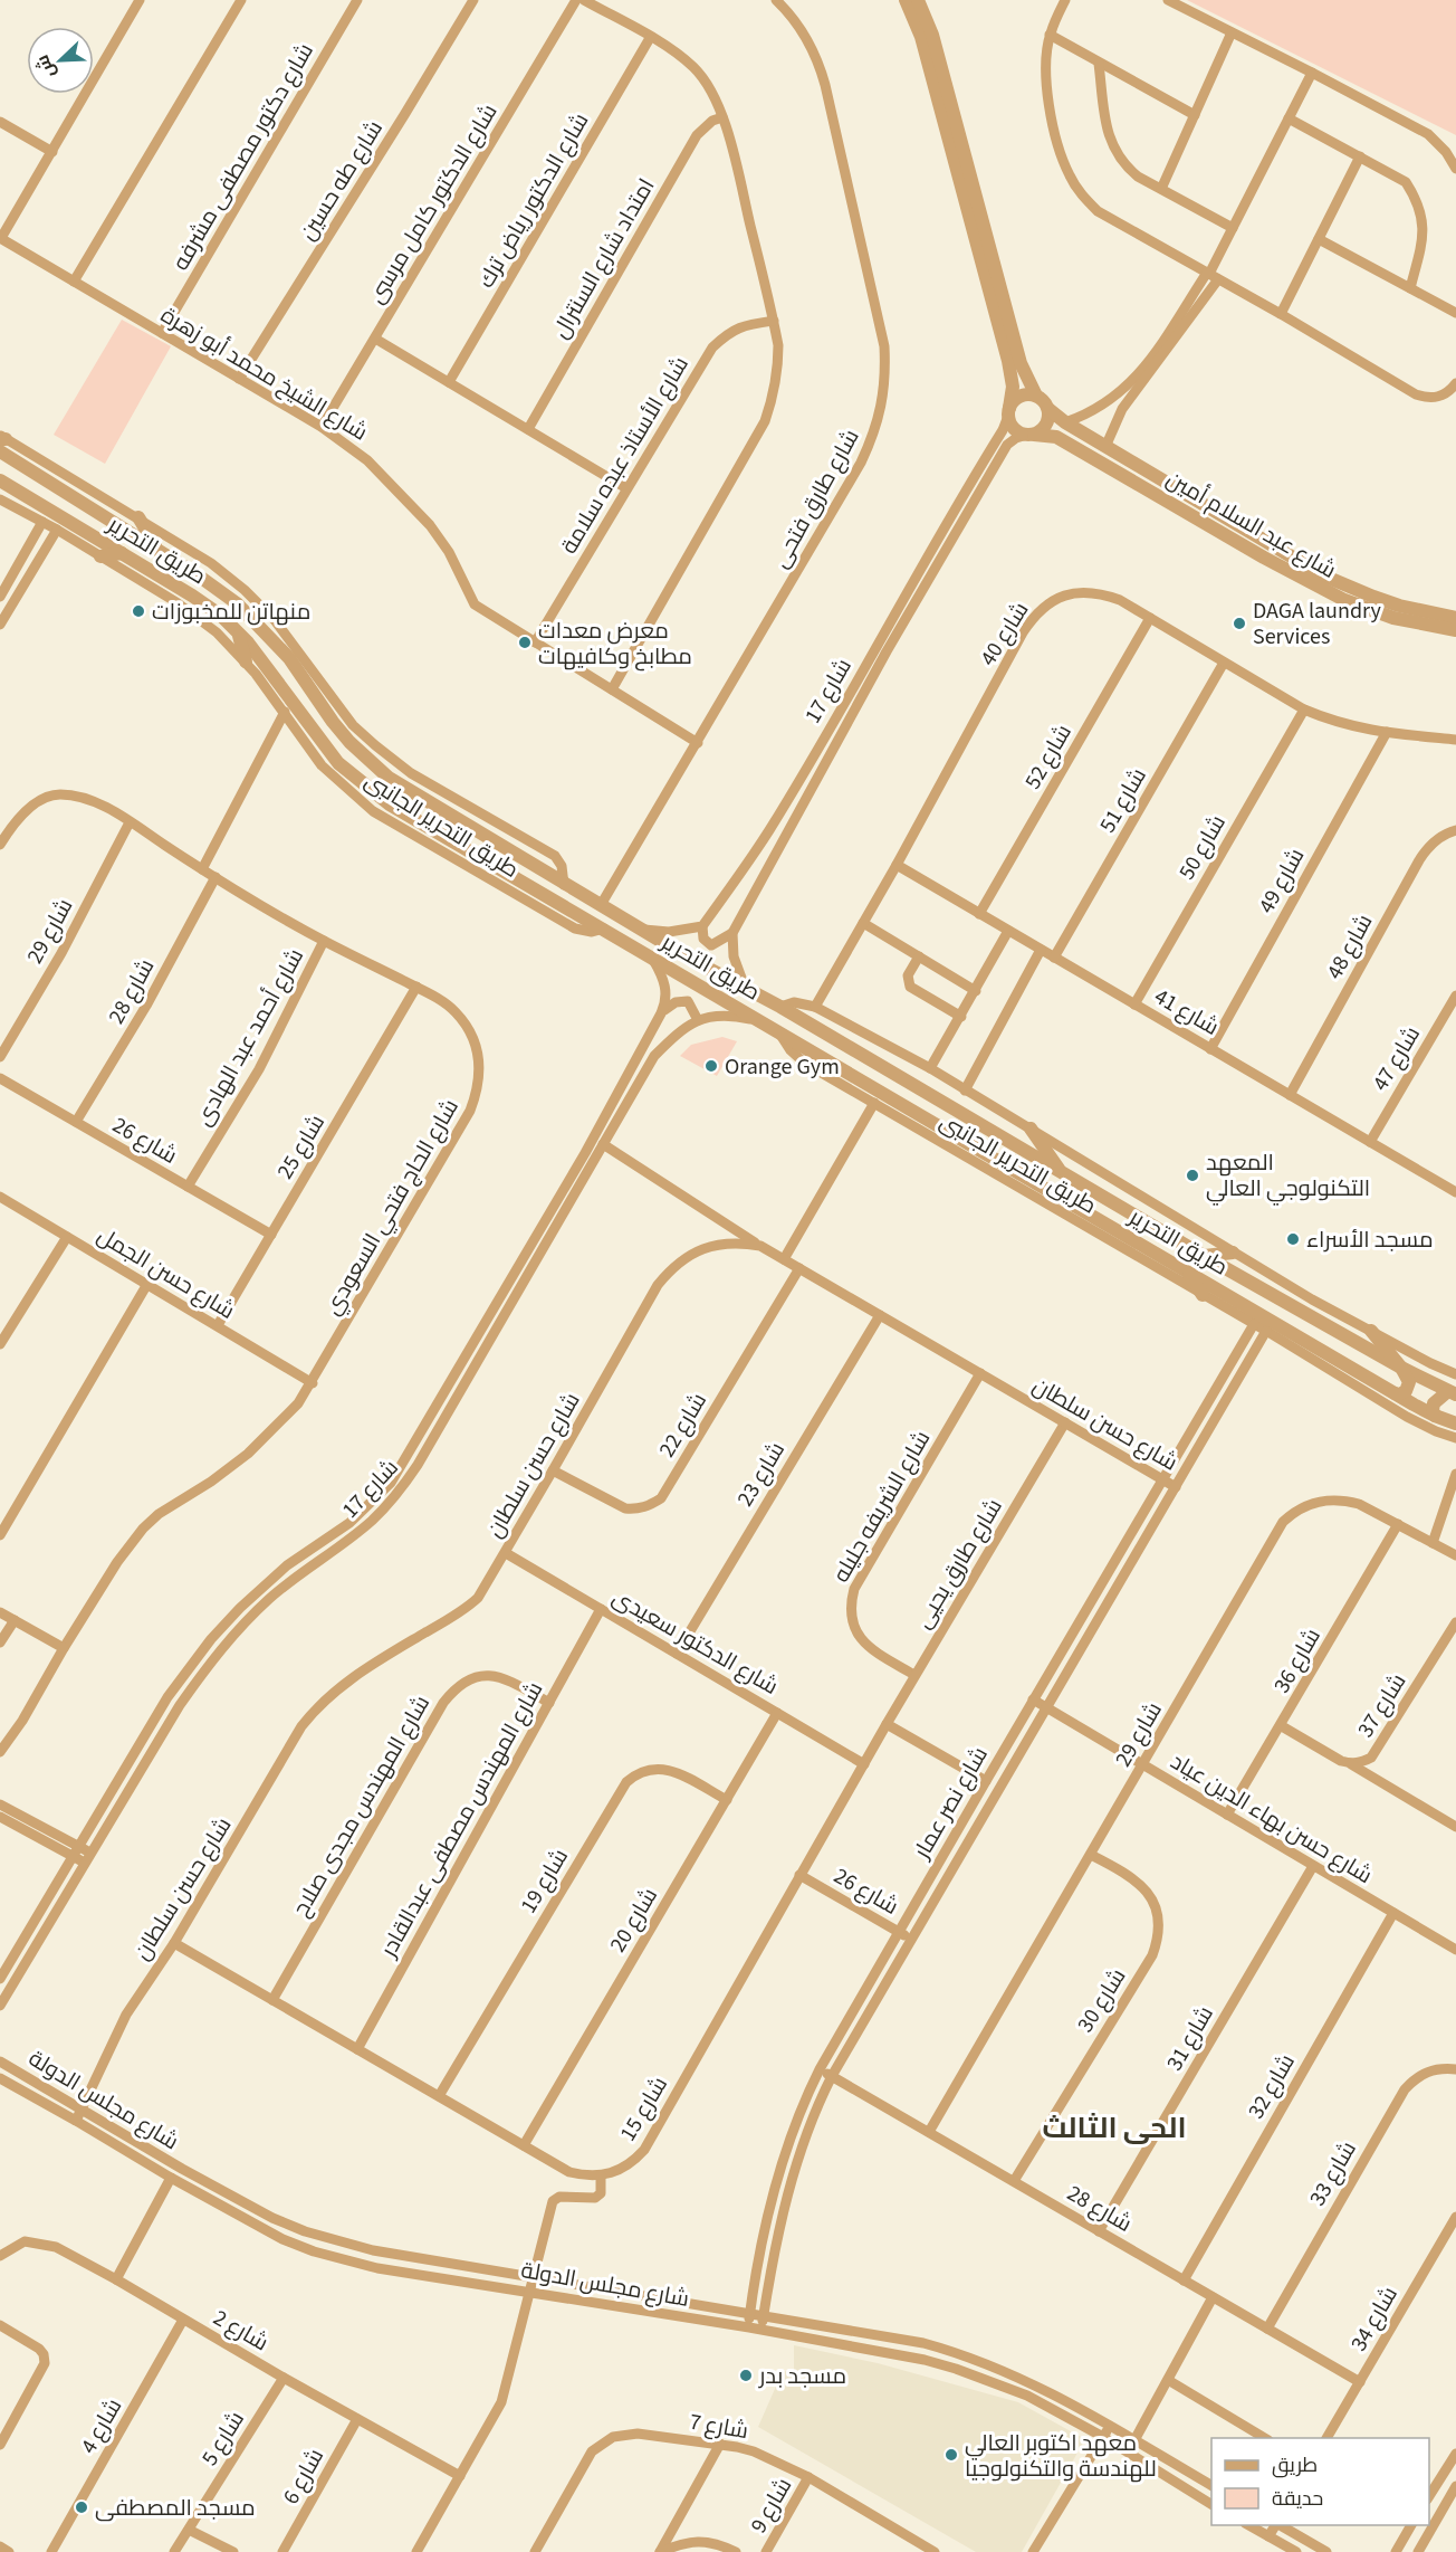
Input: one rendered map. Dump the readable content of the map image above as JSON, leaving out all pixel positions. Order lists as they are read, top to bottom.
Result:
{
  "streets": {
    "street": [
      "شارع دكتور مصطفى مشرفه",
      "شارع طه حسين",
      "شارع الدكتور رياض ترك",
      "شارع الدكتور كامل مرسى",
      "امتداد شارع السنترال",
      "شارع الشيخ محمد أبو زهرة",
      "شارع الأستاذ عبده سلامة",
      "شارع طارق فتحى",
      "شارع عبد السلام أمين",
      "طريق التحرير",
      "شارع 40",
      "شارع 17",
      "شارع 52",
      "شارع 51",
      "طريق التحرير الجانبى",
      "شارع 50",
      "شارع 49",
      "شارع 29",
      "شارع 48",
      "شارع 28",
      "شارع 41",
      "شارع أحمد عبد الهادى",
      "شارع 47",
      "شارع 26",
      "شارع 25",
      "شارع الحاج فتحي السعودي",
      "شارع حسن الجمل",
      "شارع حسن سلطان",
      "شارع 22",
      "شارع 23",
      "شارع الشريفه جليله",
      "شارع طارق يحيى",
      "شارع الدكتور سعيدى",
      "شارع 36",
      "شارع 37",
      "شارع نصر عمار",
      "شارع المهندس مجدى صلاح",
      "شارع حسن بهاء الدين عياد",
      "شارع المهندس مصطفى عبدالقادر",
      "شارع 19",
      "شارع 20",
      "شارع 30",
      "شارع 31",
      "شارع 32",
      "شارع مجلس الدولة",
      "شارع 15",
      "شارع 33",
      "شارع 34",
      "شارع 2",
      "شارع 4",
      "شارع 7",
      "شارع 5",
      "شارع 6",
      "شارع 9"
    ]
  },
  "crossings": [
    ["شارع دكتور مصطفى مشرفه", "شارع الشيخ محمد أبو زهرة"],
    ["شارع طه حسين", "شارع الشيخ محمد أبو زهرة"],
    ["شارع الدكتور كامل مرسى", "شارع الشيخ محمد أبو زهرة"],
    ["شارع الشيخ محمد أبو زهرة", "شارع الأستاذ عبده سلامة"],
    ["شارع الشيخ محمد أبو زهرة", "شارع طارق فتحى"],
    ["شارع طارق فتحى", "طريق التحرير"],
    ["شارع عبد السلام أمين", "شارع 17"],
    ["طريق التحرير", "شارع 17"],
    ["طريق التحرير", "طريق التحرير الجانبى"],
    ["شارع 40", "شارع 52"],
    ["شارع 40", "شارع 51"],
    ["شارع 40", "طريق التحرير الجانبى"],
    ["شارع 40", "شارع 50"],
    ["شارع 40", "شارع 49"],
    ["شارع 40", "شارع 41"],
    ["شارع 52", "شارع 41"],
    ["شارع 51", "شارع 41"],
    ["طريق التحرير الجانبى", "شارع نصر عمار"],
    ["شارع 50", "شارع 41"],
    ["شارع 49", "شارع 41"],
    ["شارع 29", "شارع 28"],
    ["شارع 29", "شارع الحاج فتحي السعودي"],
    ["شارع 29", "شارع 36"],
    ["شارع 29", "شارع حسن بهاء الدين عياد"],
    ["شارع 29", "شارع 30"],
    ["شارع 48", "شارع 41"],
    ["شارع 28", "شارع 26"],
    ["شارع 28", "شارع الحاج فتحي السعودي"],
    ["شارع 28", "شارع نصر عمار"],
    ["شارع 28", "شارع 30"],
    ["شارع 28", "شارع 31"],
    ["شارع 28", "شارع 32"],
    ["شارع 28", "شارع 33"],
    ["شارع 28", "شارع 34"],
    ["شارع 41", "شارع 47"],
    ["شارع أحمد عبد الهادى", "شارع 26"],
    ["شارع أحمد عبد الهادى", "شارع الحاج فتحي السعودي"],
    ["شارع 26", "شارع 25"],
    ["شارع 26", "شارع نصر عمار"],
    ["شارع 26", "شارع 15"],
    ["شارع 25", "شارع الحاج فتحي السعودي"],
    ["شارع 25", "شارع حسن الجمل"],
    ["شارع الحاج فتحي السعودي", "شارع حسن الجمل"],
    ["شارع حسن سلطان", "شارع 22"],
    ["شارع حسن سلطان", "شارع 23"],
    ["شارع حسن سلطان", "شارع الشريفه جليله"],
    ["شارع حسن سلطان", "شارع طارق يحيى"],
    ["شارع حسن سلطان", "شارع الدكتور سعيدى"],
    ["شارع حسن سلطان", "شارع نصر عمار"],
    ["شارع حسن سلطان", "شارع مجلس الدولة"],
    ["شارع حسن سلطان", "شارع 15"],
    ["شارع 23", "شارع الدكتور سعيدى"],
    ["شارع الشريفه جليله", "شارع طارق يحيى"],
    ["شارع طارق يحيى", "شارع 15"],
    ["شارع الدكتور سعيدى", "شارع المهندس مصطفى عبدالقادر"],
    ["شارع الدكتور سعيدى", "شارع 20"],
    ["شارع الدكتور سعيدى", "شارع 15"],
    ["شارع 36", "شارع 37"],
    ["شارع 36", "شارع حسن بهاء الدين عياد"],
    ["شارع نصر عمار", "شارع حسن بهاء الدين عياد"],
    ["شارع نصر عمار", "شارع مجلس الدولة"],
    ["شارع المهندس مجدى صلاح", "شارع المهندس مصطفى عبدالقادر"],
    ["شارع المهندس مجدى صلاح", "شارع 15"],
    ["شارع حسن بهاء الدين عياد", "شارع 31"],
    ["شارع حسن بهاء الدين عياد", "شارع 32"],
    ["شارع المهندس مصطفى عبدالقادر", "شارع 15"],
    ["شارع 19", "شارع 20"],
    ["شارع 19", "شارع 15"],
    ["شارع 20", "شارع 15"],
    ["شارع 2", "شارع 4"],
    ["شارع 2", "شارع 5"],
    ["شارع 2", "شارع 6"],
    ["شارع 7", "شارع 9"]
  ],
  "districts": ["الحى الثالث"],
  "places": [
    "منهاتن للمخبوزات",
    "DAGA laundry Services",
    "معرض معدات مطابخ وكافيهات",
    "Orange Gym",
    "المعهد التكنولوجي العالي",
    "مسجد الأسراء",
    "مسجد بدر",
    "معهد اكتوبر العالي للهندسة والتكنولوجيا",
    "مسجد المصطفى"
  ],
  "legend": ["طريق", "حديقة"],
  "north": "bottom left"
}
